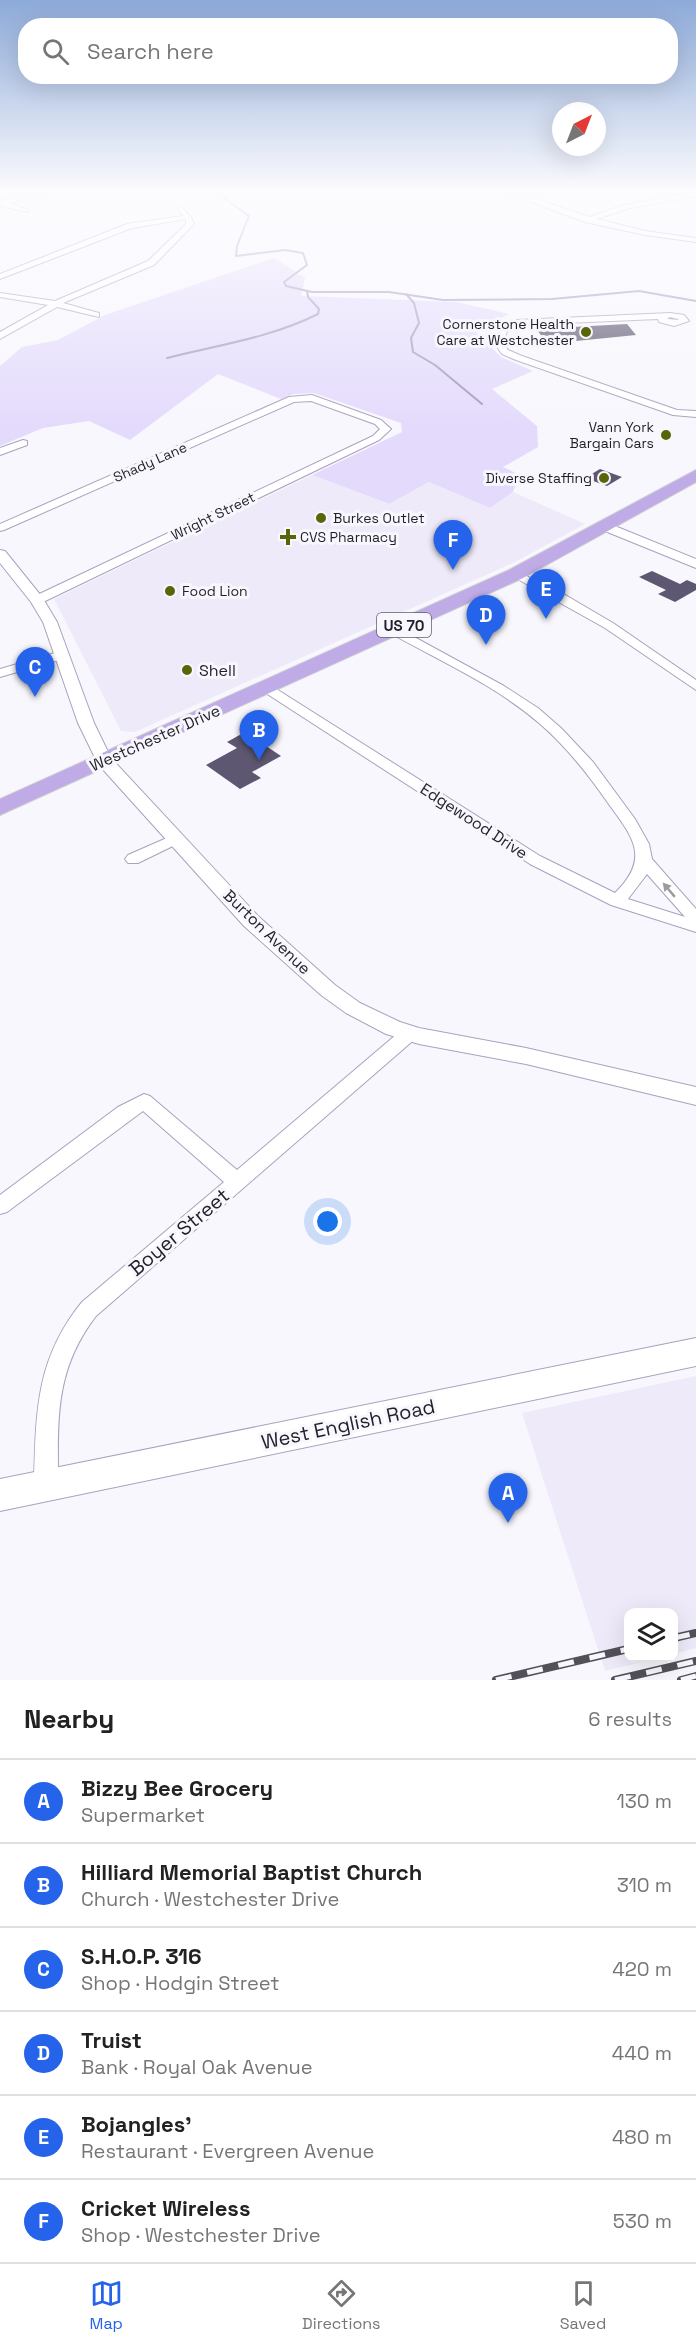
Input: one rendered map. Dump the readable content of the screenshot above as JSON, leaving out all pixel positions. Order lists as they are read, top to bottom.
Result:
{
  "streets": {
    "main road": ["US 70", "Westchester Drive", "West English Road"],
    "street": [
      "Shady Lane",
      "Wright Street",
      "Edgewood Drive",
      "Burton Avenue",
      "Boyer Street"
    ]
  },
  "crossings": [
    ["Shady Lane", "Wright Street"],
    ["Wright Street", "Burton Avenue"],
    ["Westchester Drive", "Edgewood Drive"],
    ["Westchester Drive", "Burton Avenue"],
    ["Burton Avenue", "Boyer Street"],
    ["Boyer Street", "West English Road"]
  ],
  "places": {
    "other": [
      "Cornerstone Health Care at Westchester",
      "Vann York Bargain Cars",
      "Diverse Staffing",
      "Burkes Outlet",
      "Food Lion",
      "Shell"
    ],
    "health": ["CVS Pharmacy"]
  },
  "north": "top right",
  "page": {
    "search": "Search here",
    "pins": [
      "F",
      "E",
      "D",
      "C",
      "B",
      "A"
    ],
    "heading": ["Nearby", "6 results"],
    "list": [
      {
        "mark": "A",
        "name": "Bizzy Bee Grocery",
        "note": "Supermarket",
        "value": "130 m"
      },
      {
        "mark": "B",
        "name": "Hilliard Memorial Baptist Church",
        "note": "Church · Westchester Drive",
        "value": "310 m"
      },
      {
        "mark": "C",
        "name": "S.H.O.P. 316",
        "note": "Shop · Hodgin Street",
        "value": "420 m"
      },
      {
        "mark": "D",
        "name": "Truist",
        "note": "Bank · Royal Oak Avenue",
        "value": "440 m"
      },
      {
        "mark": "E",
        "name": "Bojangles'",
        "note": "Restaurant · Evergreen Avenue",
        "value": "480 m"
      },
      {
        "mark": "F",
        "name": "Cricket Wireless",
        "note": "Shop · Westchester Drive",
        "value": "530 m"
      }
    ],
    "nav": ["Map", "Directions", "Saved"]
  }
}
